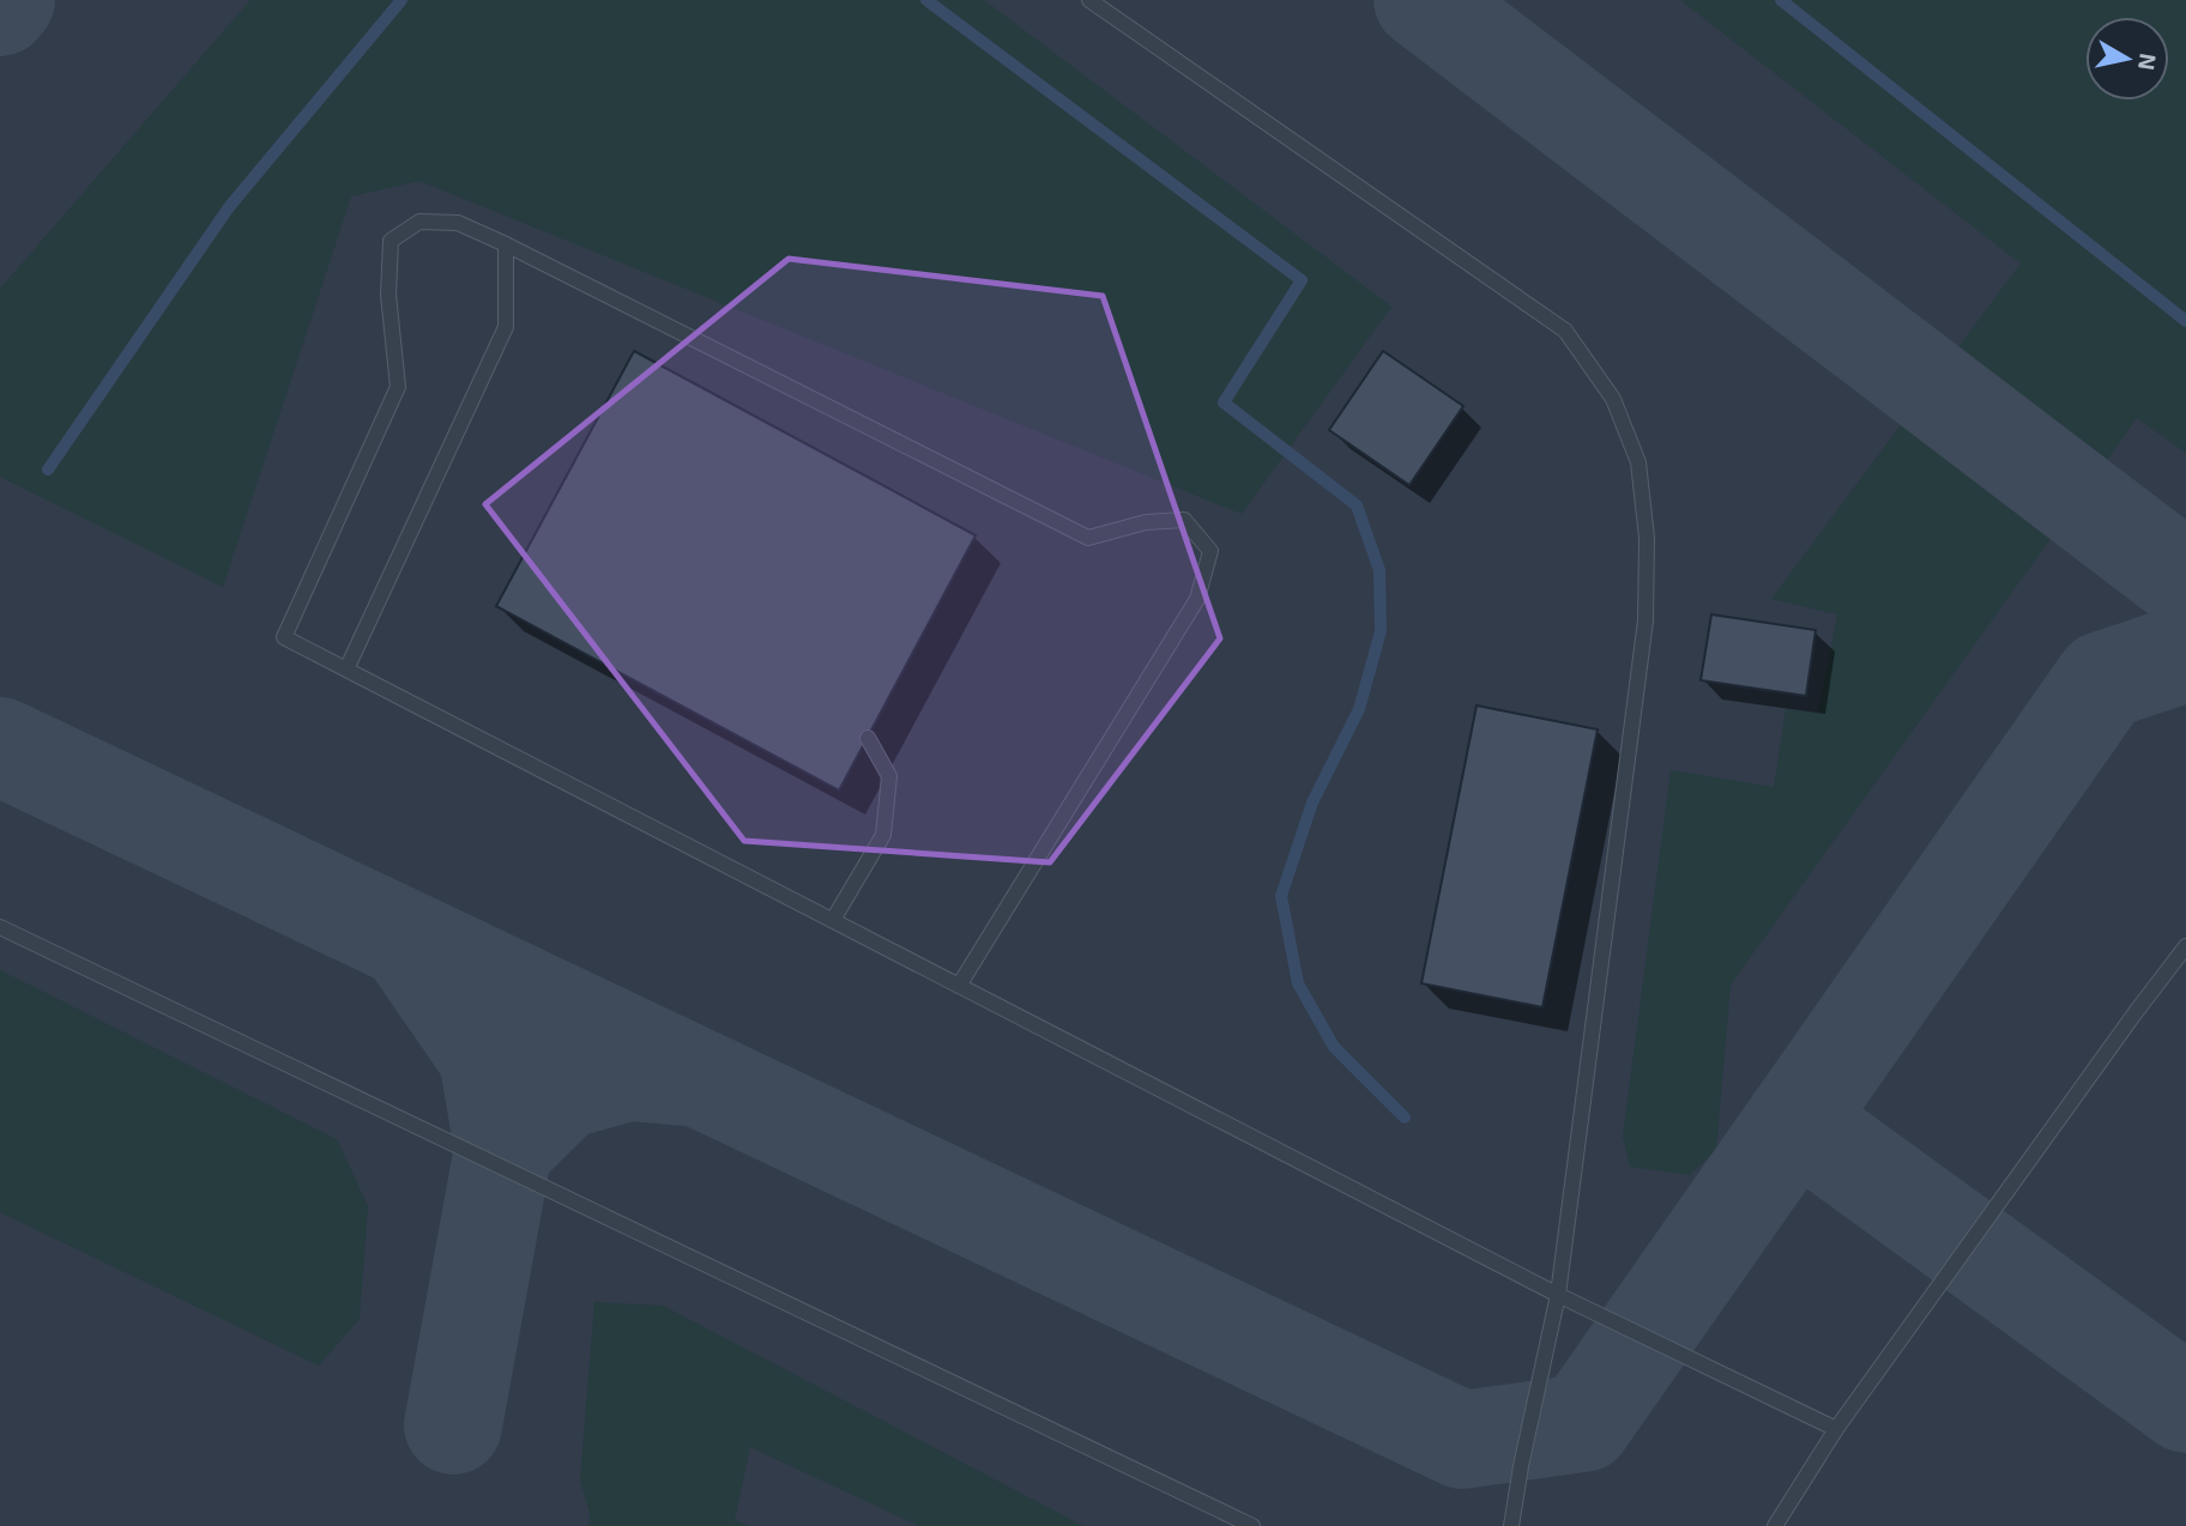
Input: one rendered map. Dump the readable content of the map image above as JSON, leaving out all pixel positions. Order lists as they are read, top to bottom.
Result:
{
  "north": "right"
}
